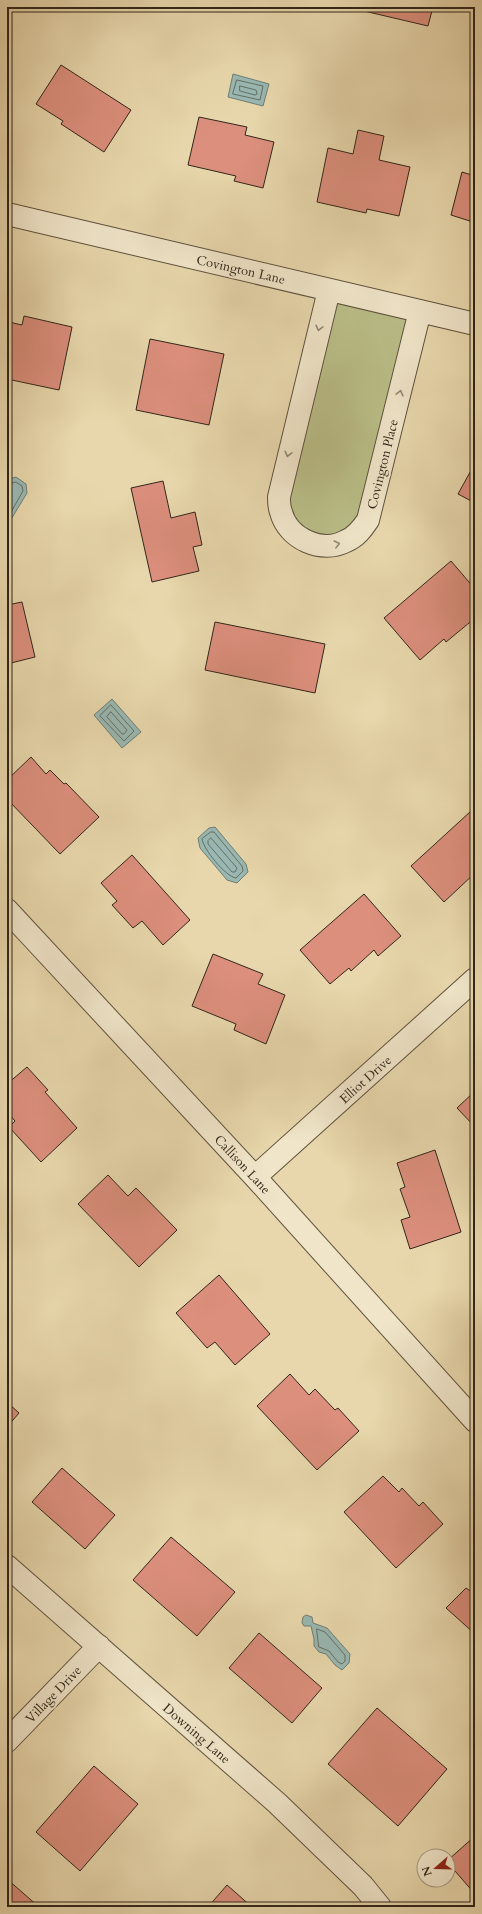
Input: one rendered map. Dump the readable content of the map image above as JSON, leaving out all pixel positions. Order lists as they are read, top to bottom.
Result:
{
  "streets": {
    "street": [
      "Covington Lane",
      "Covington Place",
      "Elliot Drive",
      "Callison Lane",
      "Village Drive",
      "Downing Lane"
    ]
  },
  "crossings": [
    ["Covington Lane", "Covington Place"],
    ["Elliot Drive", "Callison Lane"],
    ["Village Drive", "Downing Lane"]
  ],
  "north": "left"
}
